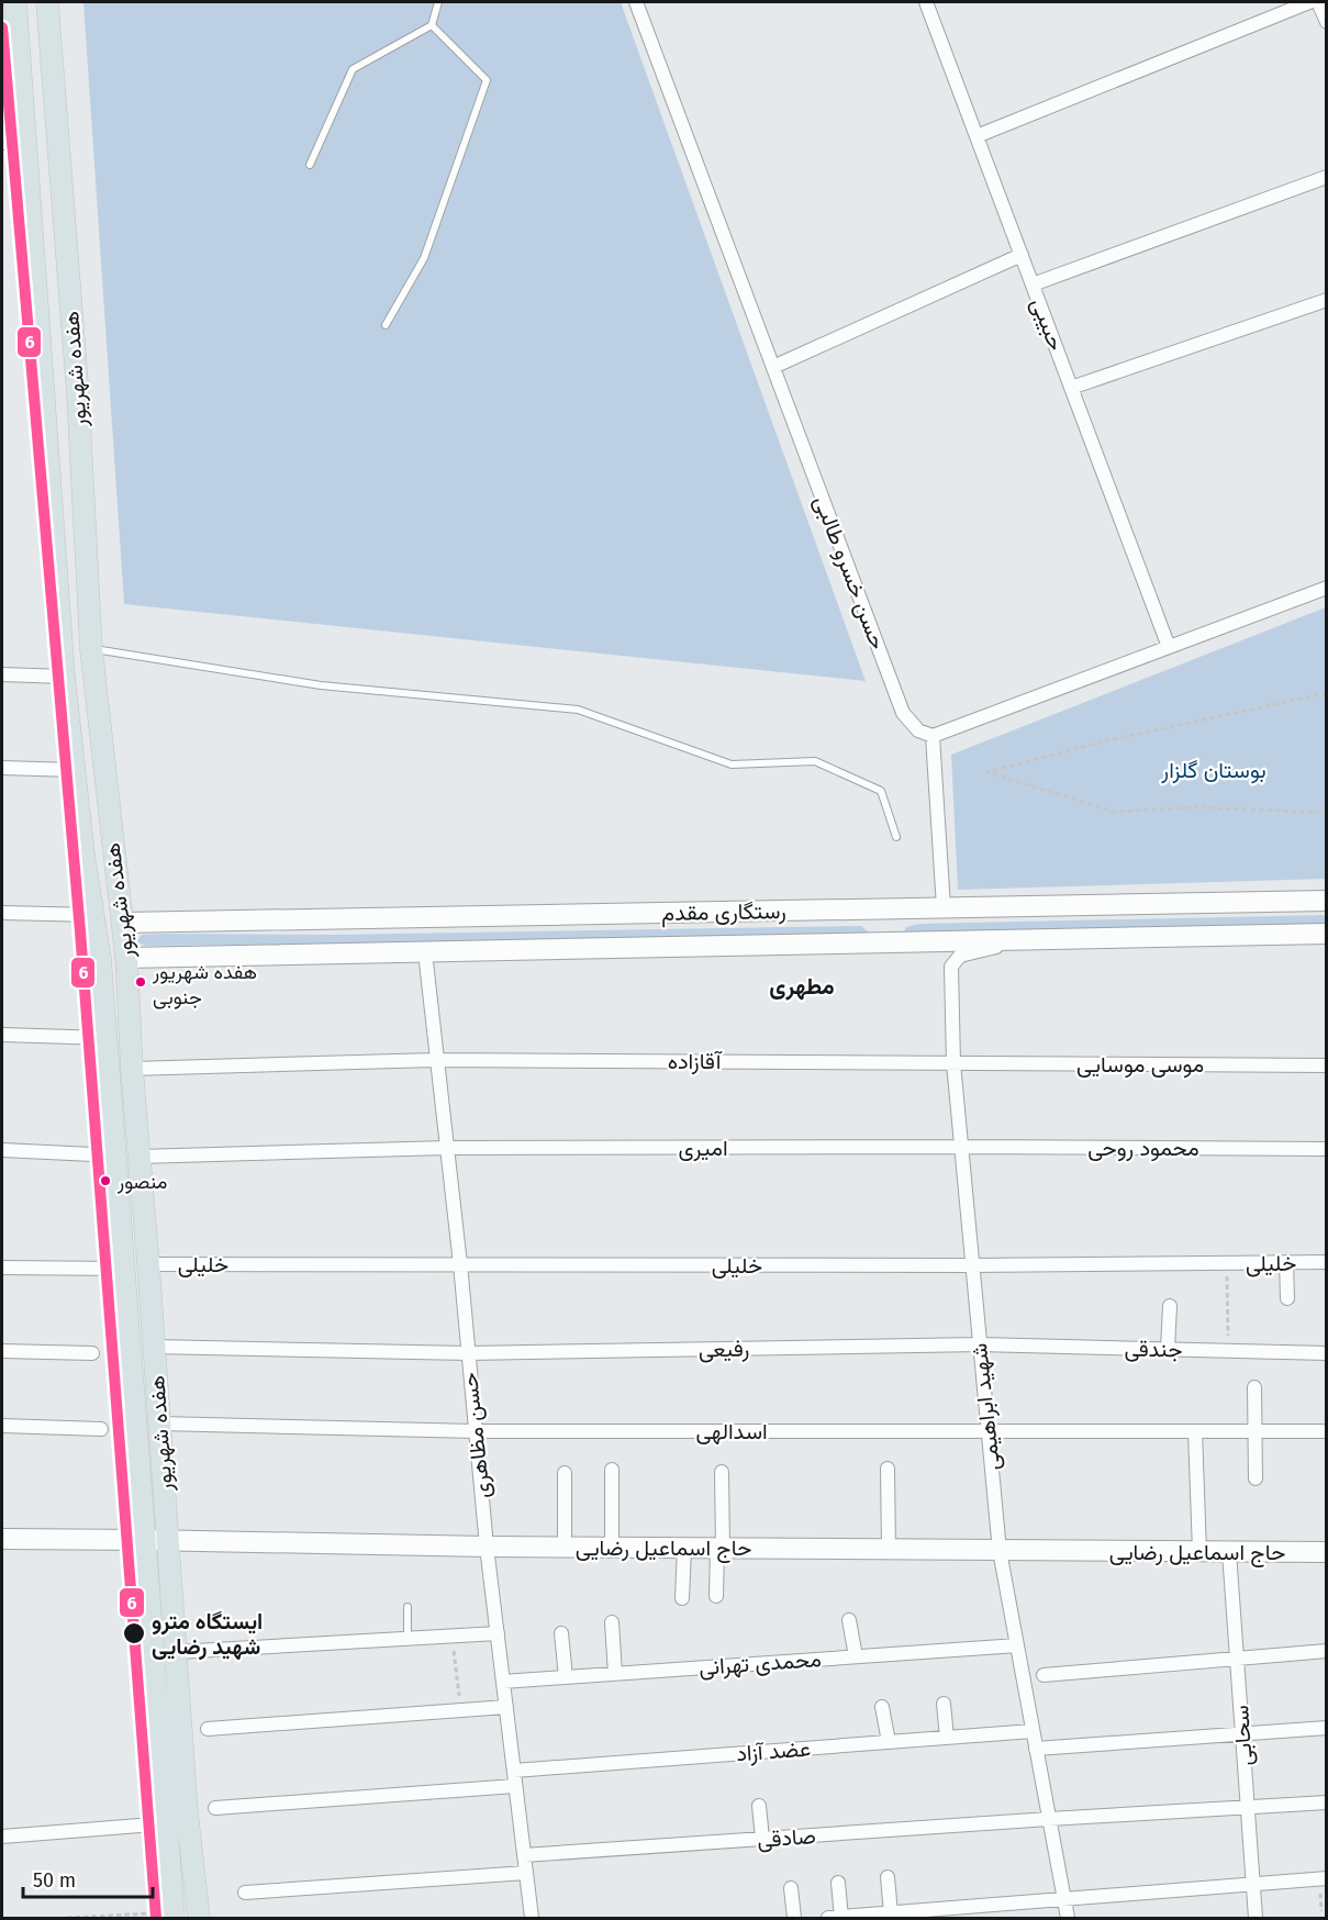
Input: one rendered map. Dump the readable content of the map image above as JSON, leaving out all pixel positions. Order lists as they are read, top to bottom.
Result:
{
  "streets": {
    "main road": ["هفده شهریور", "رستگاری مقدم", "حاج اسماعیل رضایی"],
    "street": [
      "حبیبی",
      "حسن خسرو طالبی",
      "آقازاده",
      "موسی موسایی",
      "امیری",
      "محمود روحی",
      "خلیلی",
      "رفیعی",
      "جندقی",
      "شهید ابراهیمی",
      "اسدالهی",
      "حسن مظاهری",
      "محمدی تهرانی",
      "سحابی",
      "عضد آزاد",
      "صادقی"
    ]
  },
  "crossings": [
    ["هفده شهریور", "رستگاری مقدم"],
    ["هفده شهریور", "آقازاده"],
    ["هفده شهریور", "امیری"],
    ["هفده شهریور", "خلیلی"],
    ["هفده شهریور", "رفیعی"],
    ["هفده شهریور", "اسدالهی"],
    ["هفده شهریور", "حاج اسماعیل رضایی"],
    ["رستگاری مقدم", "شهید ابراهیمی"],
    ["رستگاری مقدم", "حسن مظاهری"],
    ["آقازاده", "موسی موسایی"],
    ["آقازاده", "شهید ابراهیمی"],
    ["آقازاده", "حسن مظاهری"],
    ["موسی موسایی", "شهید ابراهیمی"],
    ["امیری", "محمود روحی"],
    ["امیری", "شهید ابراهیمی"],
    ["امیری", "حسن مظاهری"],
    ["محمود روحی", "شهید ابراهیمی"],
    ["خلیلی", "شهید ابراهیمی"],
    ["خلیلی", "حسن مظاهری"],
    ["رفیعی", "جندقی"],
    ["رفیعی", "شهید ابراهیمی"],
    ["رفیعی", "حسن مظاهری"],
    ["جندقی", "شهید ابراهیمی"],
    ["شهید ابراهیمی", "اسدالهی"],
    ["شهید ابراهیمی", "حاج اسماعیل رضایی"],
    ["شهید ابراهیمی", "محمدی تهرانی"],
    ["شهید ابراهیمی", "عضد آزاد"],
    ["شهید ابراهیمی", "صادقی"],
    ["اسدالهی", "حسن مظاهری"],
    ["حسن مظاهری", "حاج اسماعیل رضایی"],
    ["حسن مظاهری", "محمدی تهرانی"],
    ["حسن مظاهری", "عضد آزاد"],
    ["حسن مظاهری", "صادقی"],
    ["حاج اسماعیل رضایی", "سحابی"],
    ["سحابی", "صادقی"]
  ],
  "districts": ["مطهری"],
  "parks": ["بوستان گلزار"],
  "places": ["هفده شهریور جنوبی", "منصور", "ایستگاه مترو شهید رضایی"],
  "lines": ["transit line 6"],
  "scale_bar": "50 m"
}
